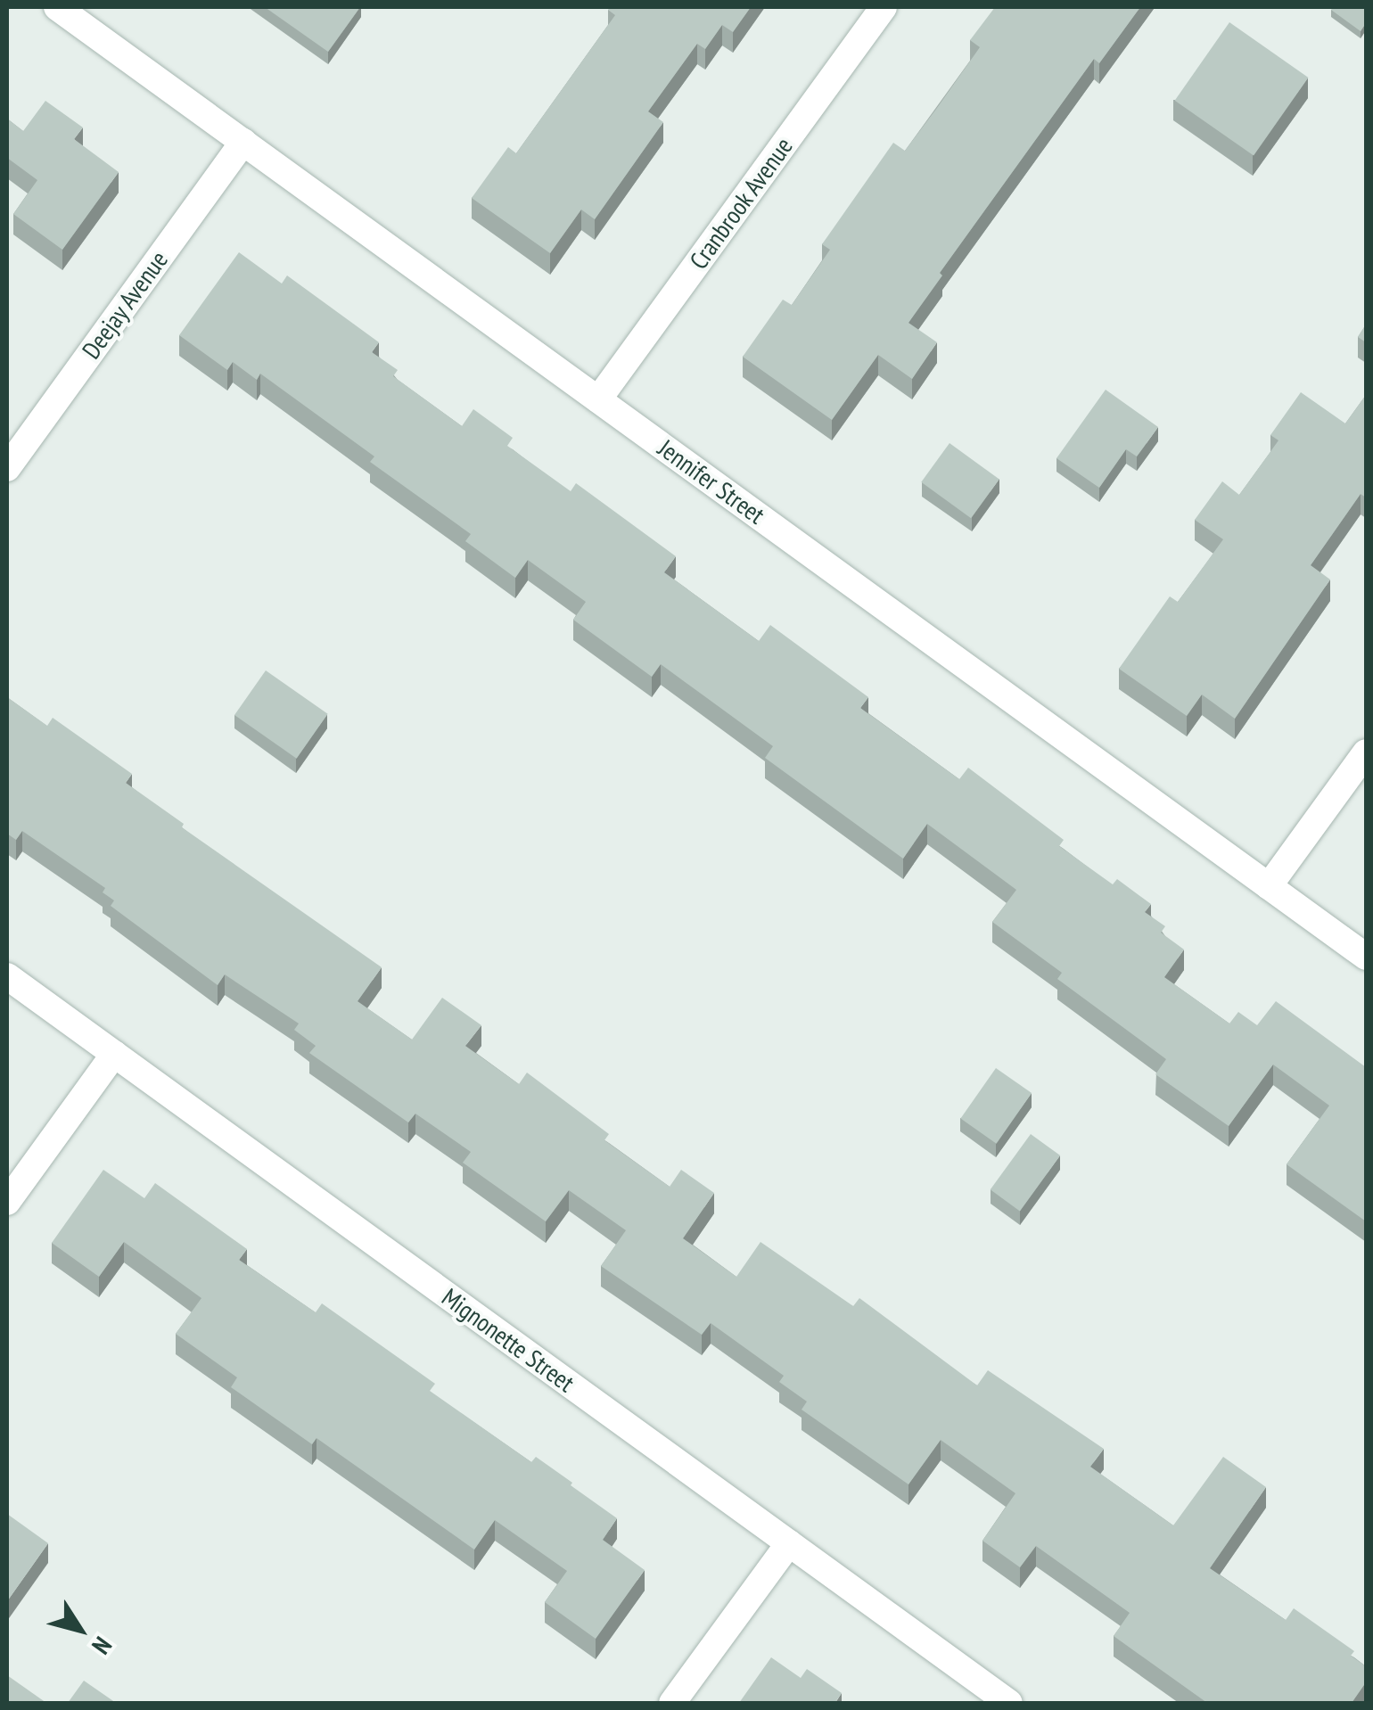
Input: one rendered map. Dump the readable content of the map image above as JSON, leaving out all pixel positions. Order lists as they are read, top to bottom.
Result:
{
  "streets": {
    "street": [
      "Cranbrook Avenue",
      "Deejay Avenue",
      "Jennifer Street",
      "Mignonette Street"
    ]
  },
  "crossings": [
    ["Cranbrook Avenue", "Jennifer Street"],
    ["Deejay Avenue", "Jennifer Street"]
  ],
  "north": "bottom right"
}
